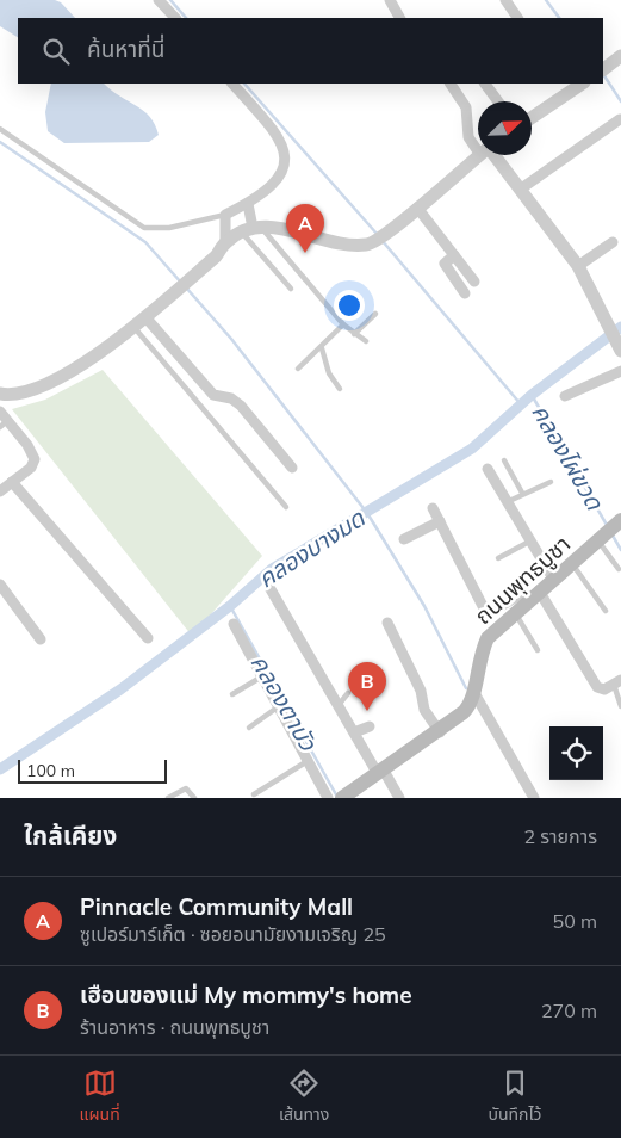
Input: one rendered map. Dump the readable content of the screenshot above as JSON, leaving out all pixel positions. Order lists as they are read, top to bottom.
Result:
{
  "streets": {
    "main road": ["ถนนพุทธบูชา"]
  },
  "water": ["คลองไผ่ขวด", "คลองบางมด", "คลองตาบัว"],
  "scale_bar": "100 m",
  "north": "top right",
  "page": {
    "search": "ค้นหาที่นี่",
    "pins": ["A", "B"],
    "scale": "100 m",
    "heading": ["ใกล้เคียง", "2 รายการ"],
    "list": [
      {
        "mark": "A",
        "name": "Pinnacle Community Mall",
        "note": "ซูเปอร์มาร์เก็ต · ซอยอนามัยงามเจริญ 25",
        "value": "50 m"
      },
      {
        "mark": "B",
        "name": "เฮือนของแม่ My mommy's home",
        "note": "ร้านอาหาร · ถนนพุทธบูชา",
        "value": "270 m"
      }
    ],
    "nav": ["แผนที่", "เส้นทาง", "บันทึกไว้"]
  }
}
